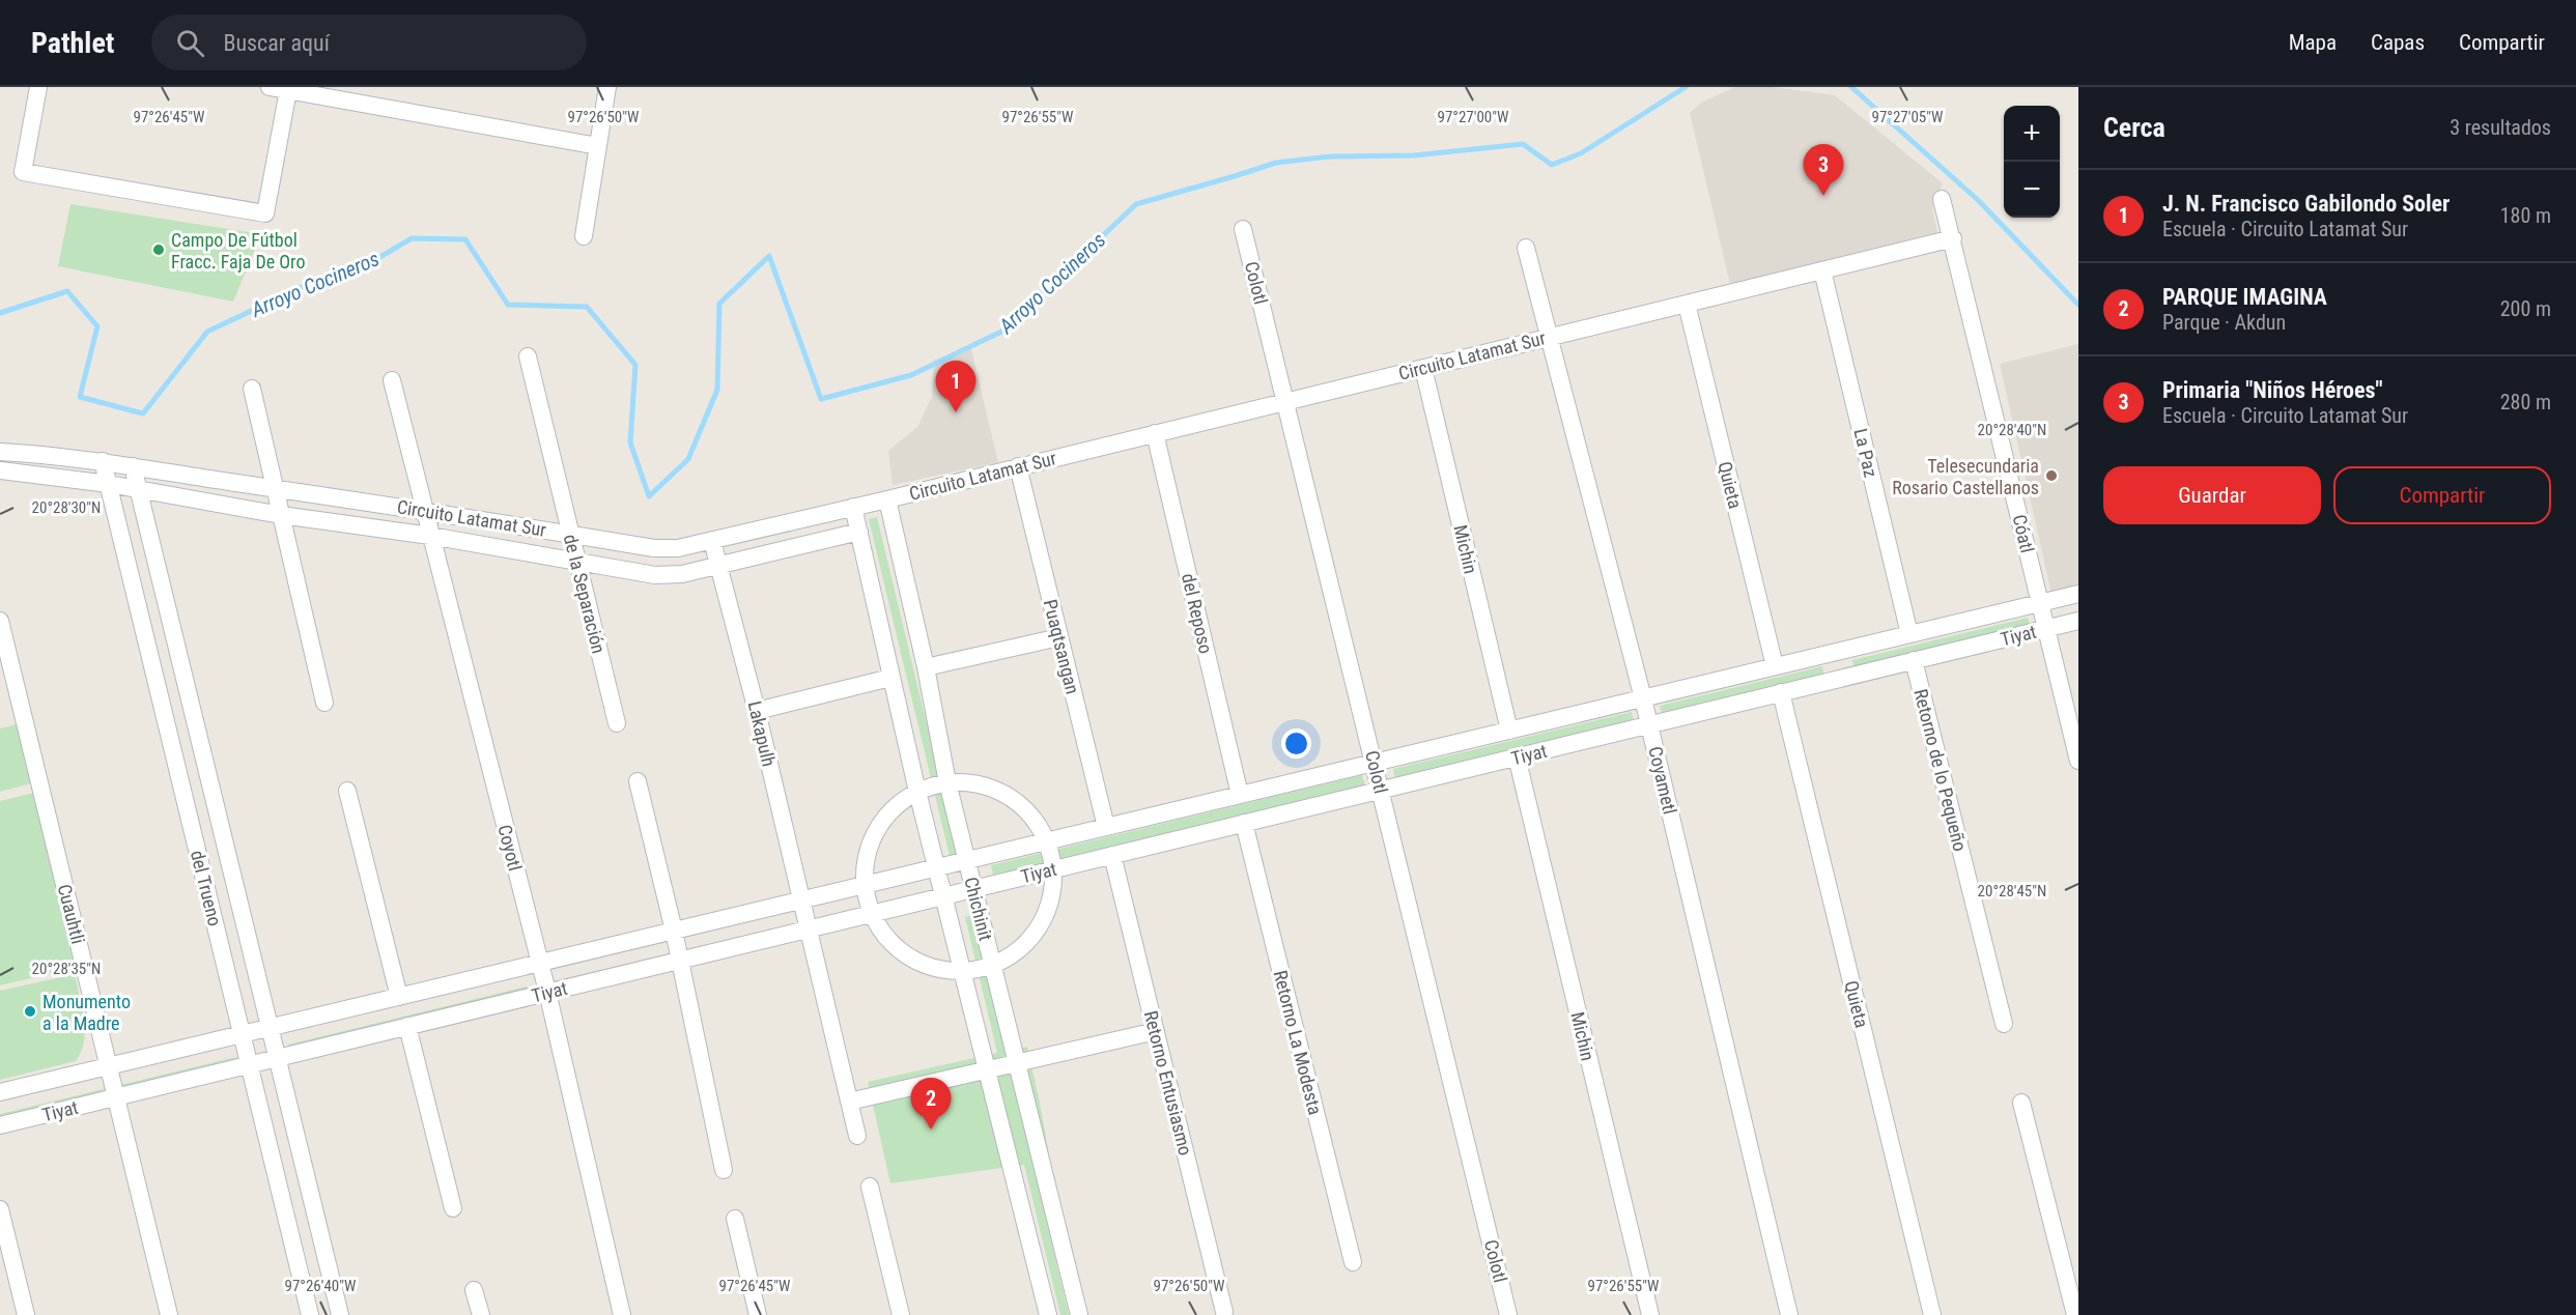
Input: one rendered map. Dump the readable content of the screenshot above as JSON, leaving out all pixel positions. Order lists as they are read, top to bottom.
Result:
{
  "streets": {
    "street": [
      "Colotl",
      "Circuito Latamat Sur",
      "La Paz",
      "Quieta",
      "Cóatl",
      "Michin",
      "de la Separación",
      "del Reposo",
      "Tiyat",
      "Puaqtsangan",
      "Lakapulh",
      "Retorno de lo Pequeño",
      "Coyametl",
      "Coyotl",
      "del Trueno",
      "Chichinit",
      "Cuauhtli",
      "Retorno La Modesta",
      "Retorno Entusiasmo"
    ]
  },
  "crossings": [
    ["Colotl", "Circuito Latamat Sur"],
    ["Colotl", "Tiyat"],
    ["Circuito Latamat Sur", "La Paz"],
    ["Circuito Latamat Sur", "Quieta"],
    ["Circuito Latamat Sur", "Cóatl"],
    ["Circuito Latamat Sur", "Michin"],
    ["Circuito Latamat Sur", "de la Separación"],
    ["Circuito Latamat Sur", "del Reposo"],
    ["Circuito Latamat Sur", "Puaqtsangan"],
    ["Circuito Latamat Sur", "Lakapulh"],
    ["Circuito Latamat Sur", "Coyametl"],
    ["Circuito Latamat Sur", "Coyotl"],
    ["Circuito Latamat Sur", "del Trueno"],
    ["Circuito Latamat Sur", "Chichinit"],
    ["La Paz", "Tiyat"],
    ["Quieta", "Tiyat"],
    ["Cóatl", "Tiyat"],
    ["Michin", "Tiyat"],
    ["del Reposo", "Tiyat"],
    ["Tiyat", "Puaqtsangan"],
    ["Tiyat", "Lakapulh"],
    ["Tiyat", "Retorno de lo Pequeño"],
    ["Tiyat", "Coyametl"],
    ["Tiyat", "Coyotl"],
    ["Tiyat", "del Trueno"],
    ["Tiyat", "Chichinit"],
    ["Tiyat", "Cuauhtli"],
    ["Tiyat", "Retorno La Modesta"],
    ["Tiyat", "Retorno Entusiasmo"]
  ],
  "water": ["Arroyo Cocineros"],
  "places": ["Campo De Fútbol Fracc. Faja De Oro", "Telesecundaria Rosario Castellanos", "Monumento a la Madre"],
  "page": {
    "header": "Pathlet",
    "search": "Buscar aquí",
    "nav": ["Mapa", "Capas", "Compartir"],
    "heading": ["Cerca", "3 resultados"],
    "map_buttons": ["+", "−"],
    "pins": ["3", "1", "2"],
    "list": [
      {
        "mark": "1",
        "name": "J. N. Francisco Gabilondo Soler",
        "note": "Escuela · Circuito Latamat Sur",
        "value": "180 m"
      },
      {
        "mark": "2",
        "name": "PARQUE IMAGINA",
        "note": "Parque · Akdun",
        "value": "200 m"
      },
      {
        "mark": "3",
        "name": "Primaria \"Niños Héroes\"",
        "note": "Escuela · Circuito Latamat Sur",
        "value": "280 m"
      }
    ],
    "buttons": ["Guardar", "Compartir"]
  },
  "coordinates": [
    "97°26'45\"W",
    "97°26'50\"W",
    "97°27'00\"W",
    "97°26'55\"W",
    "97°27'05\"W",
    "20°28'40\"N",
    "20°28'30\"N",
    "20°28'45\"N",
    "20°28'35\"N",
    "97°26'40\"W"
  ]
}
